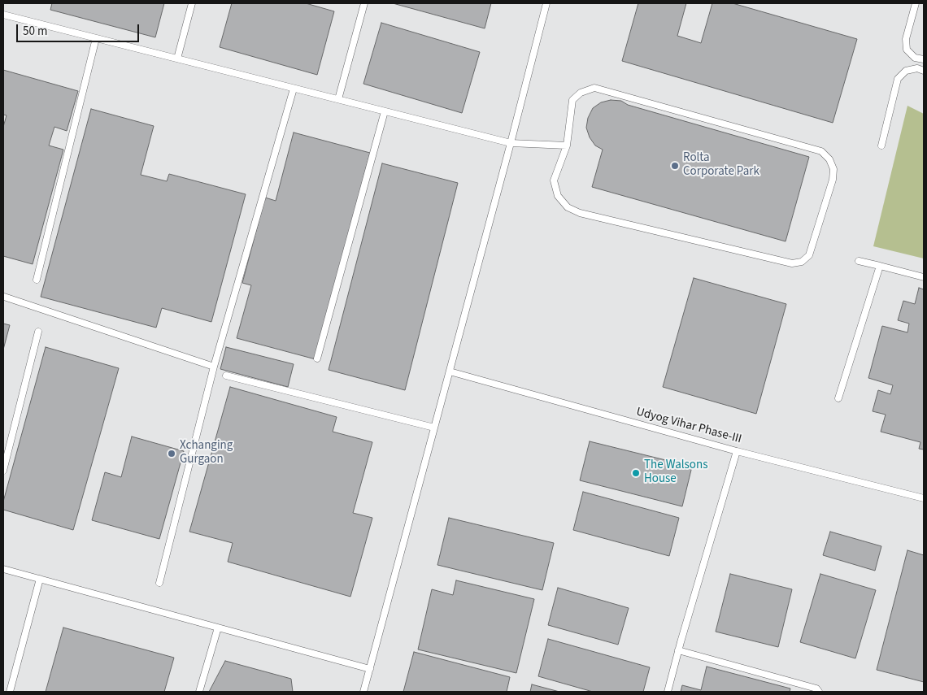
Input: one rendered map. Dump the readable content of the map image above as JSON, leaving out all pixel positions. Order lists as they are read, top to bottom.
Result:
{
  "streets": {
    "lane": ["Udyog Vihar Phase-III"]
  },
  "places": ["Rolta Corporate Park", "Xchanging Gurgaon", "The Walsons House"],
  "scale_bar": "50 m"
}
